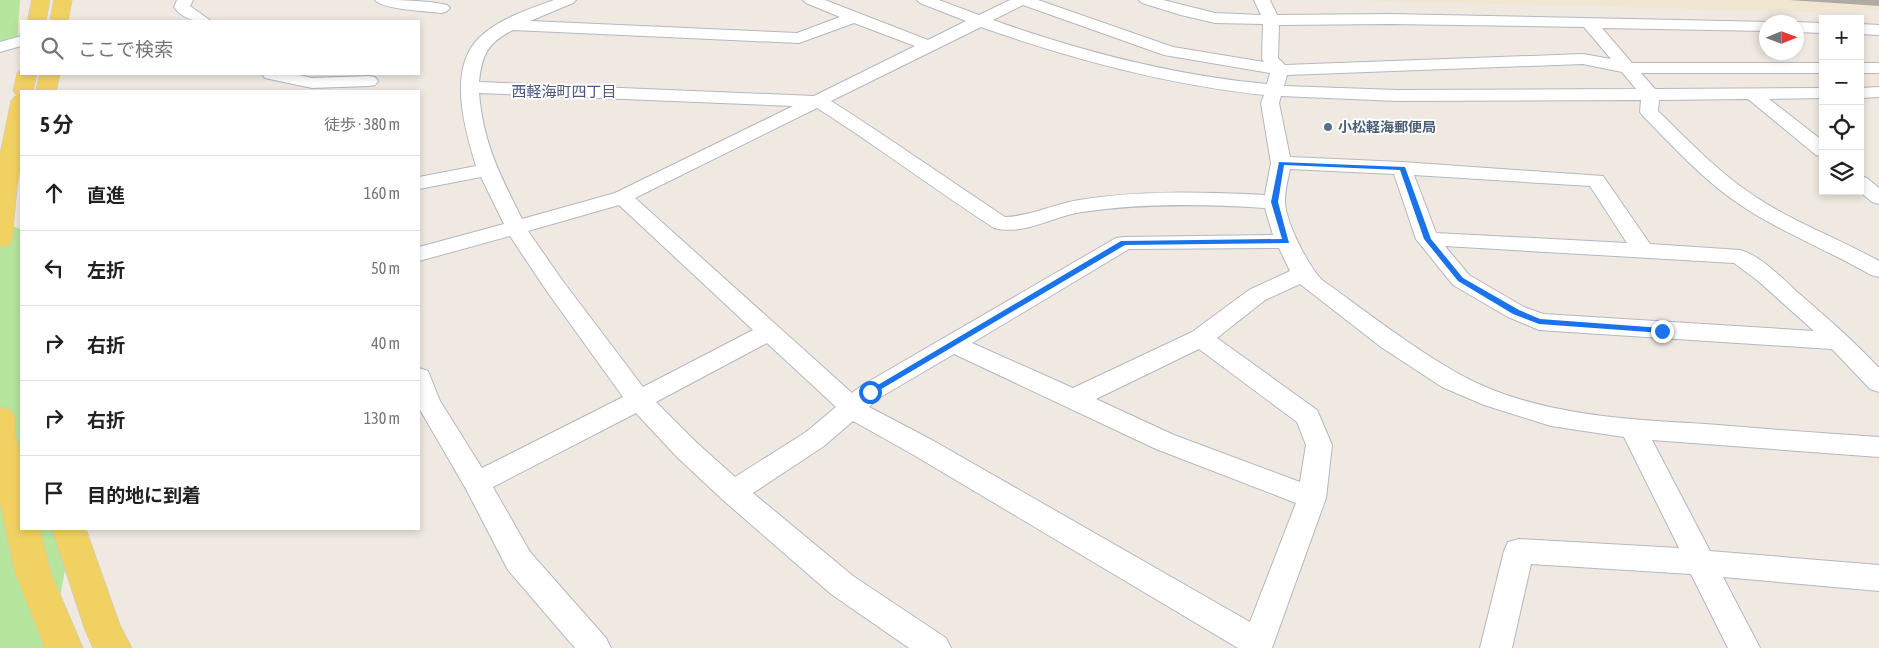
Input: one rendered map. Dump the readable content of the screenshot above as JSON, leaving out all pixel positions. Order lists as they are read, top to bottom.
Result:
{
  "districts": ["西軽海町四丁目"],
  "places": ["小松軽海郵便局"],
  "north": "right",
  "page": {
    "map_buttons": ["+", "−"],
    "search": "ここで検索",
    "heading": ["5 分", "徒歩 · 380 m"],
    "list": [
      ["直進", "160 m"],
      ["左折", "50 m"],
      ["右折", "40 m"],
      ["右折", "130 m"],
      "目的地に到着"
    ]
  }
}
